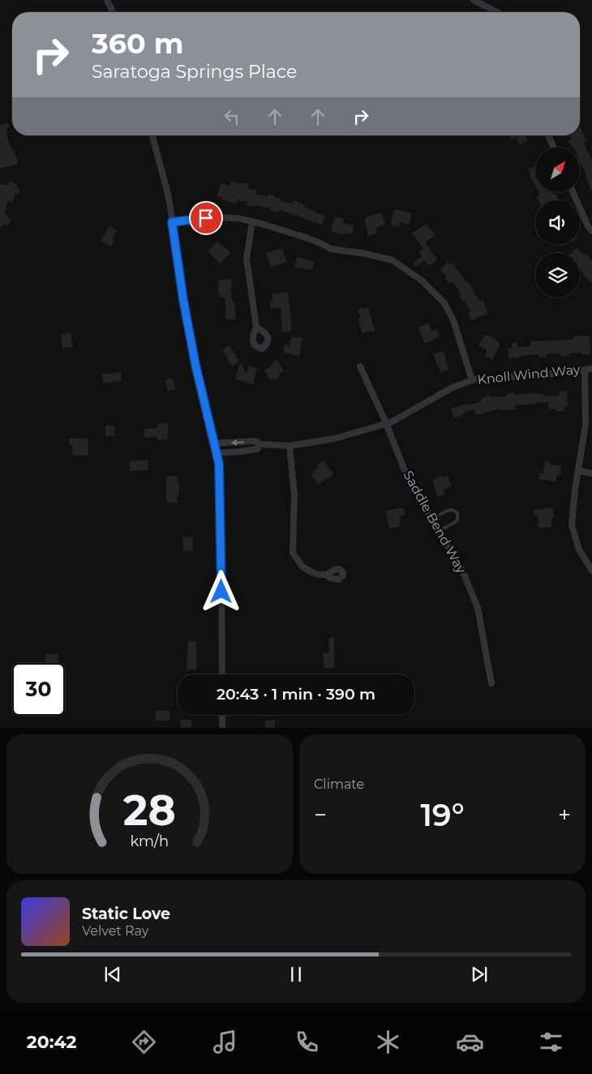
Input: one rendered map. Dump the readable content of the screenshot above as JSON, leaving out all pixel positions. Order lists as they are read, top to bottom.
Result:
{
  "streets": {
    "street": ["Knoll Wind Way", "Saddle Bend Way"]
  },
  "crossings": [
    ["Knoll Wind Way", "Saddle Bend Way"]
  ],
  "north": "top right",
  "page": {
    "turn": ["360 m", "Saratoga Springs Place"],
    "limit": "30",
    "trip": "20:43 · 1 min · 390 m",
    "tile": "Climate",
    "heat": ["−", "19°", "+"],
    "song": ["Static Love", "Velvet Ray"],
    "tabs": "20:42",
    "gauge": ["28", "km/h"]
  }
}
